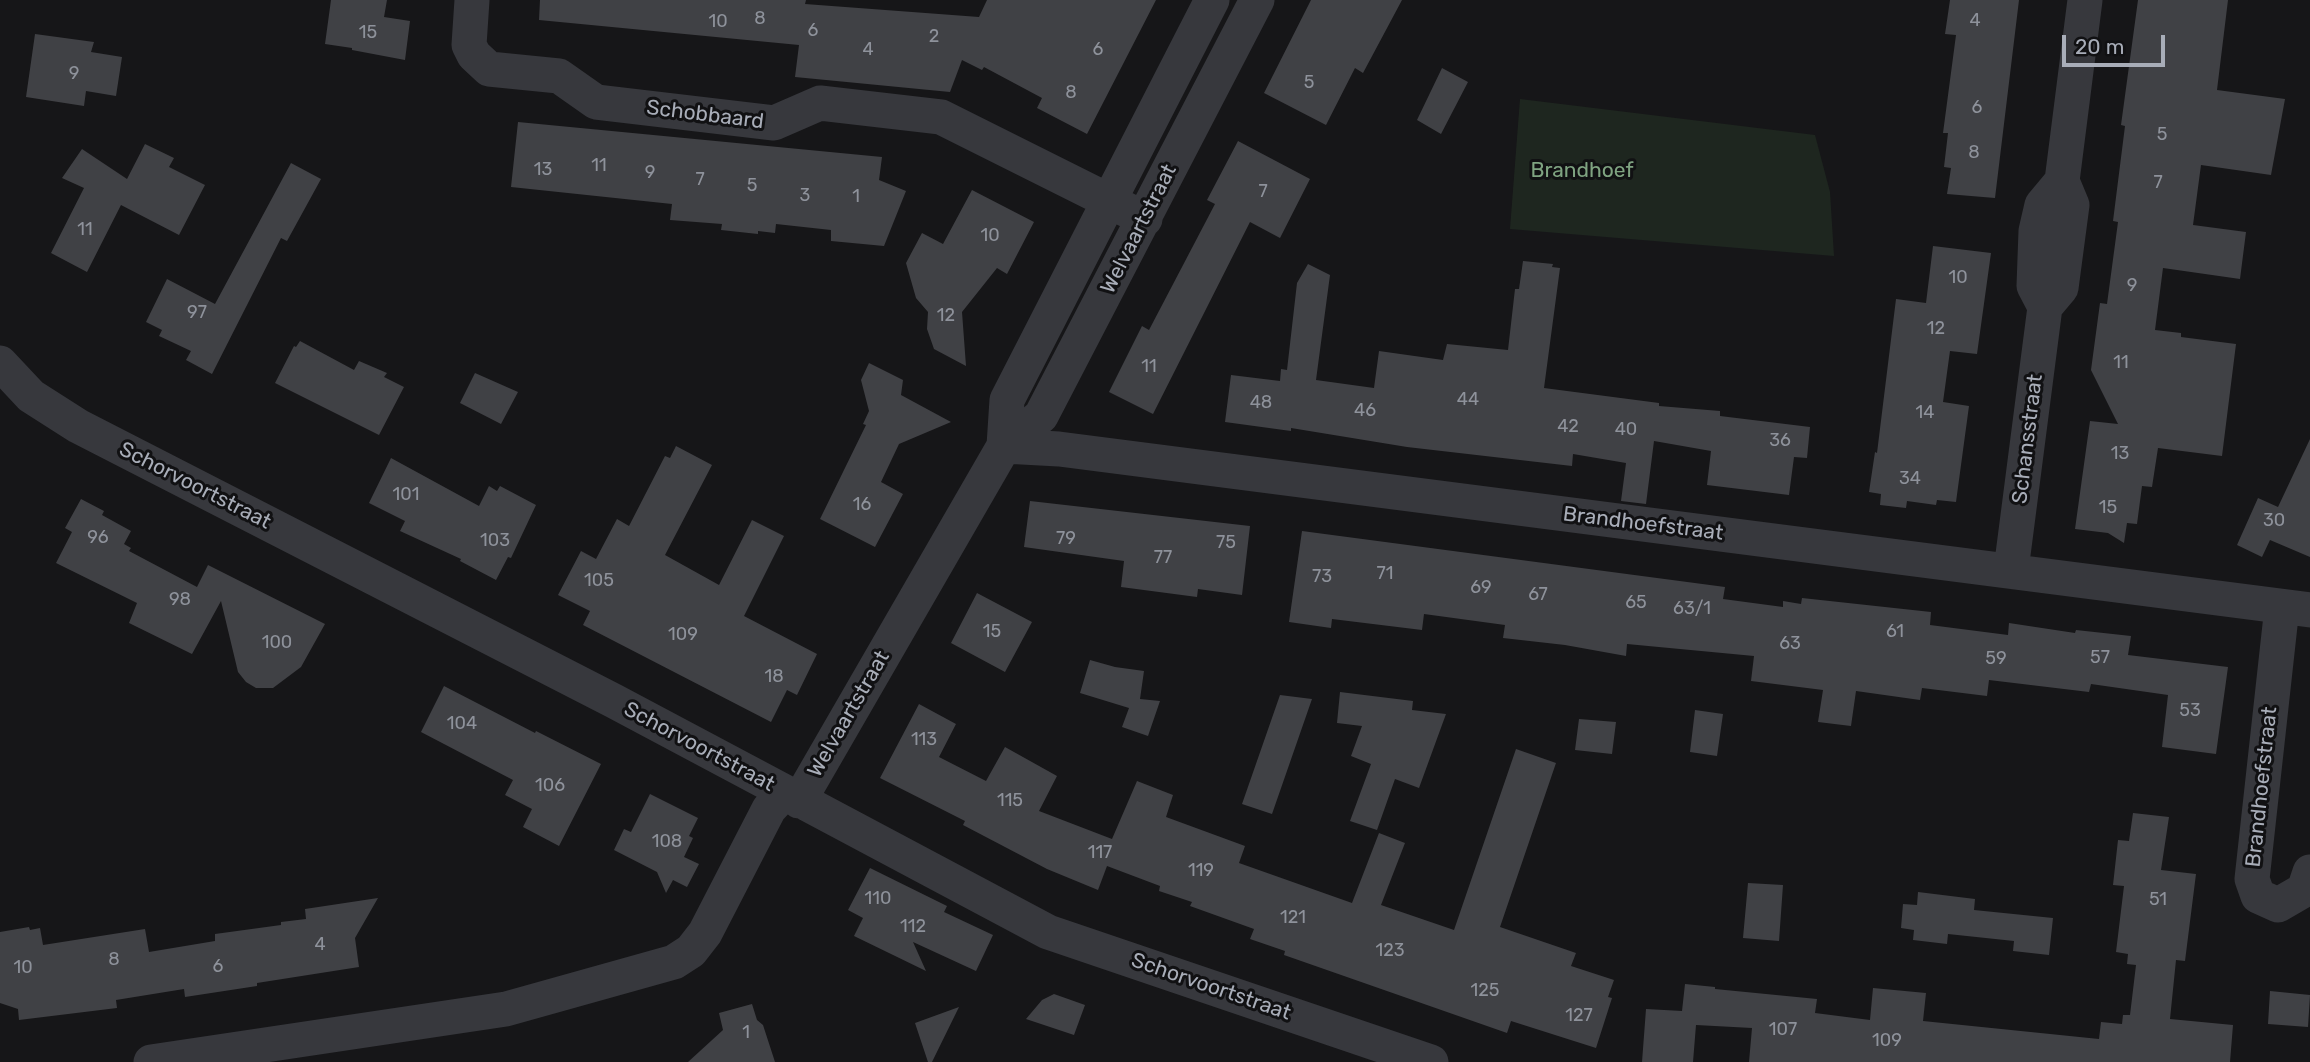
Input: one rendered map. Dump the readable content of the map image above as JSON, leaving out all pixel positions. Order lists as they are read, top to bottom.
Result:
{
  "streets": {
    "street": [
      "Schobbaard",
      "Welvaartstraat",
      "Schansstraat",
      "Schorvoortstraat",
      "Brandhoefstraat"
    ]
  },
  "crossings": [
    ["Schobbaard", "Welvaartstraat"],
    ["Welvaartstraat", "Schorvoortstraat"],
    ["Welvaartstraat", "Brandhoefstraat"],
    ["Schansstraat", "Brandhoefstraat"]
  ],
  "parks": ["Brandhoef"],
  "house_numbers": [
    "8",
    "4",
    "10",
    "6",
    "15",
    "2",
    "4",
    "6",
    "9",
    "5",
    "8",
    "6",
    "5",
    "8",
    "11",
    "13",
    "9",
    "7",
    "7",
    "5",
    "7",
    "3",
    "1",
    "11",
    "10",
    "10",
    "9",
    "97",
    "12",
    "12",
    "11",
    "11",
    "44",
    "48",
    "46",
    "14",
    "42",
    "40",
    "36",
    "13",
    "34",
    "101",
    "16",
    "15",
    "30",
    "96",
    "79",
    "103",
    "75",
    "77",
    "71",
    "73",
    "105",
    "69",
    "67",
    "98",
    "65",
    "63/1",
    "15",
    "61",
    "109",
    "100",
    "63",
    "57",
    "59",
    "18",
    "53",
    "104",
    "113",
    "106",
    "115",
    "108",
    "117",
    "119",
    "110",
    "51",
    "121",
    "112",
    "4",
    "123",
    "8",
    "6",
    "10",
    "125",
    "127",
    "107",
    "1",
    "109"
  ],
  "scale_bar": "20 m"
}
